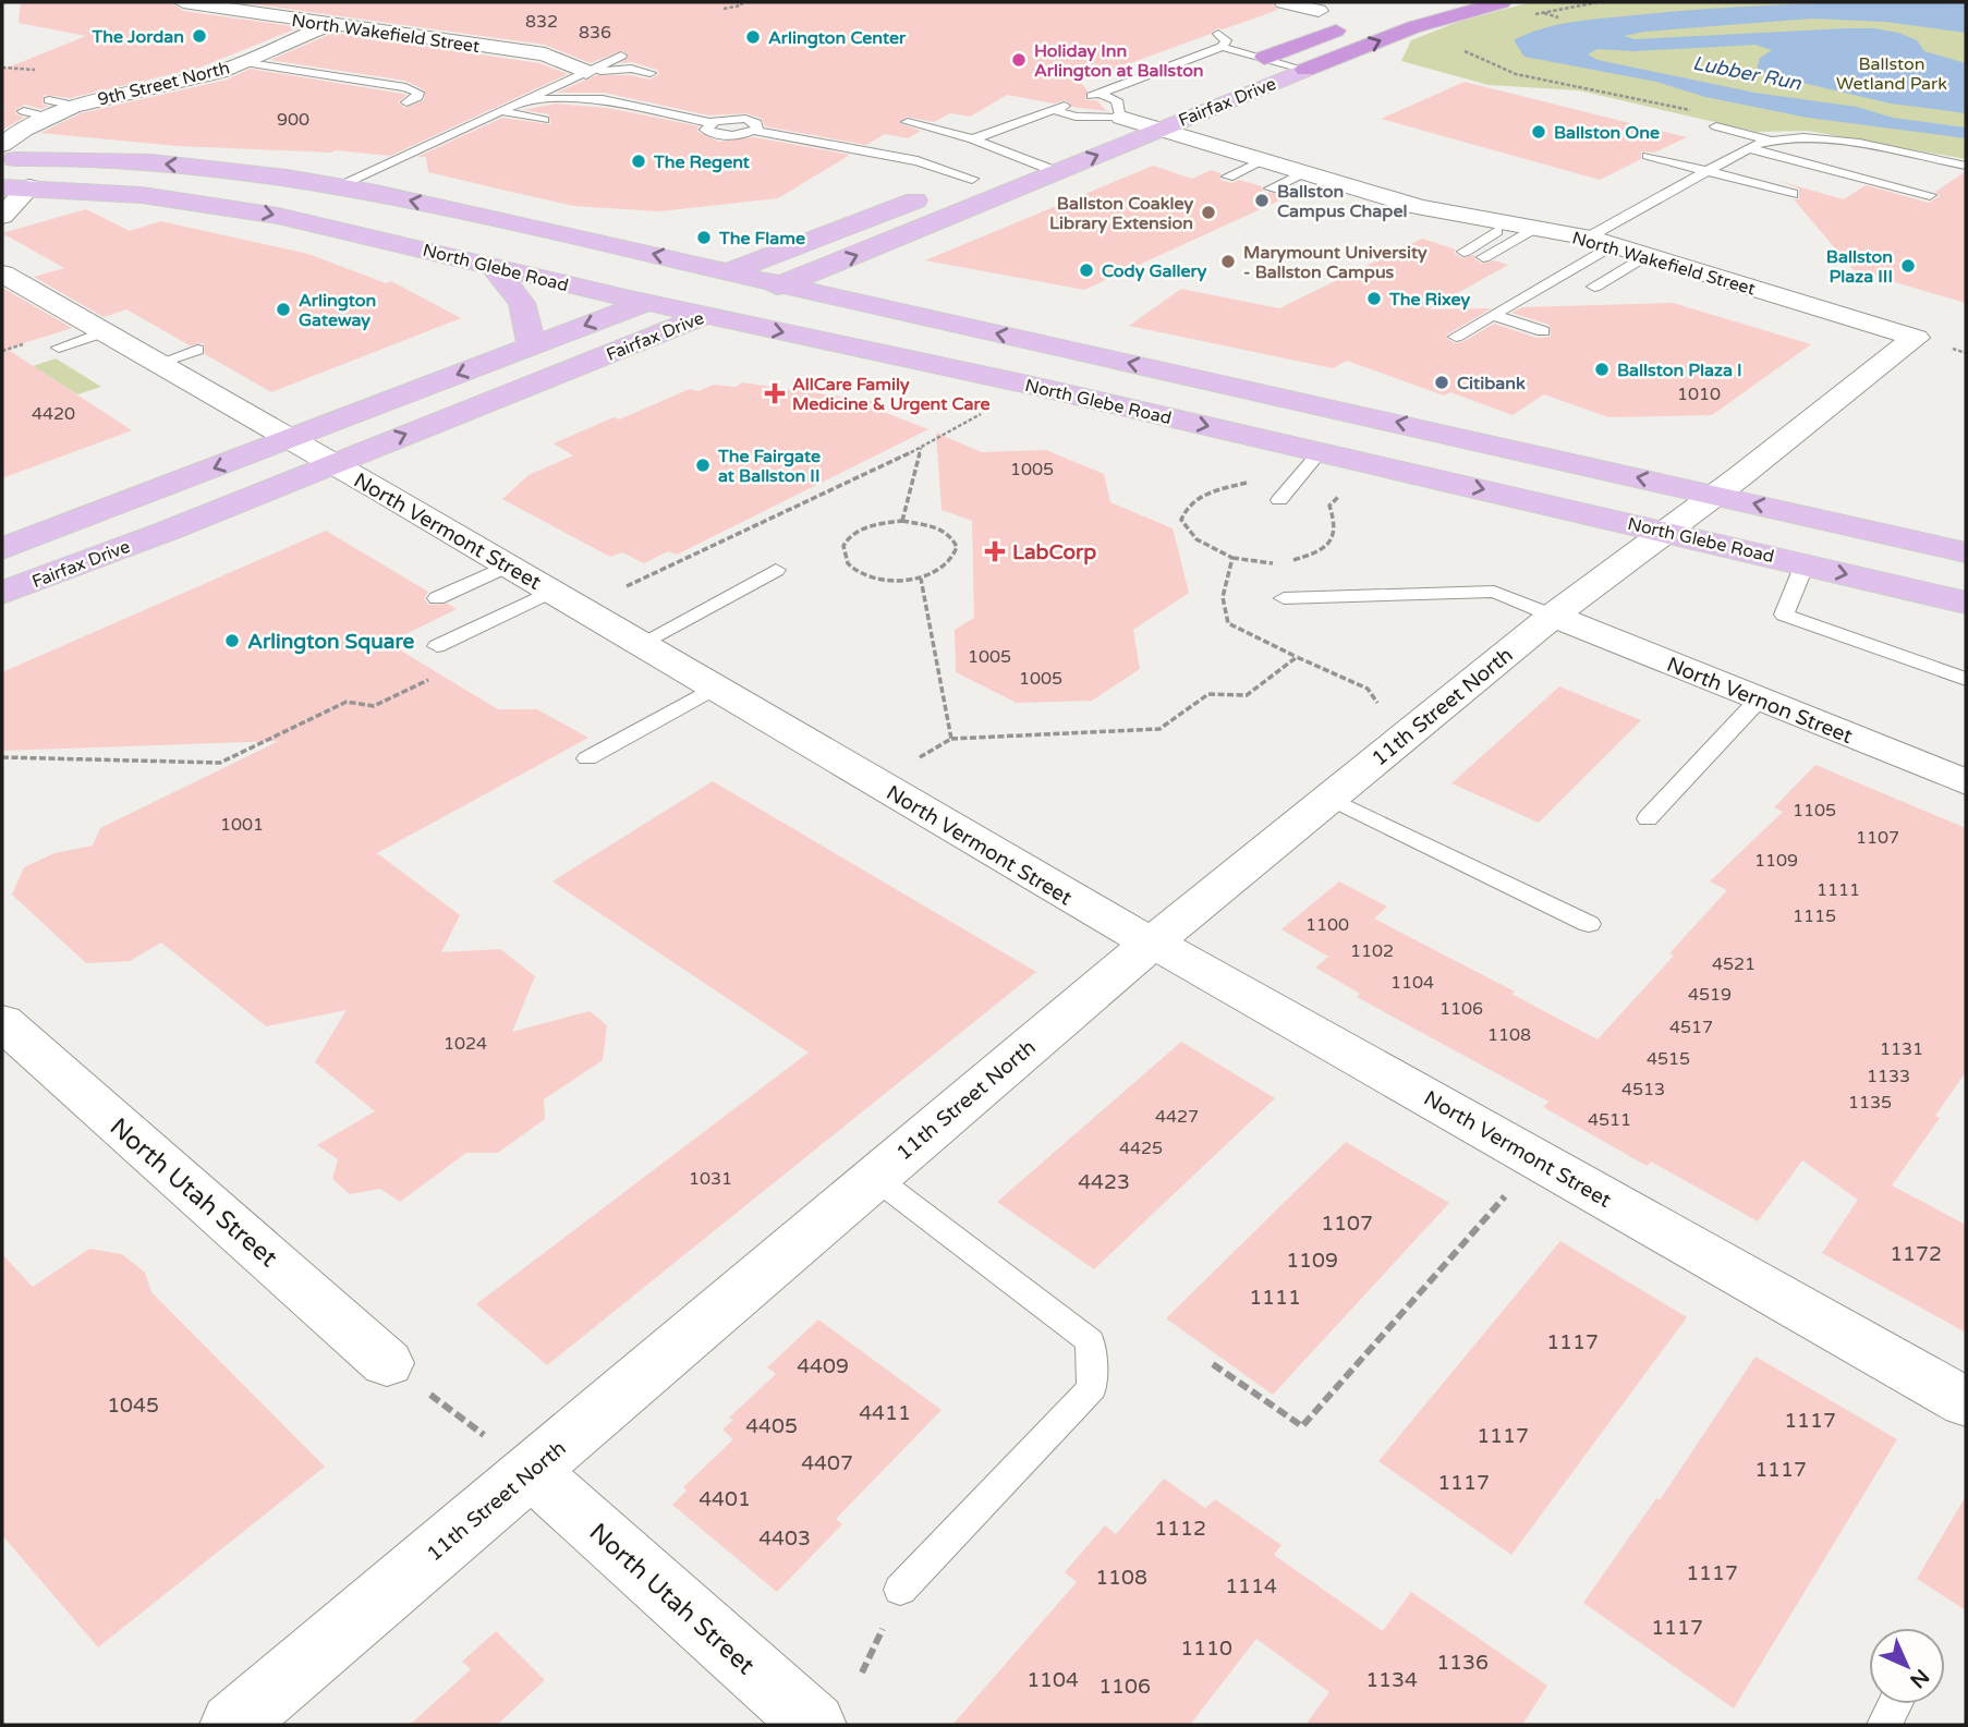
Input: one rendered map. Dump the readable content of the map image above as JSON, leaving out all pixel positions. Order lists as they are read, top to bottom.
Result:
{
  "streets": {
    "main road": ["Fairfax Drive", "North Glebe Road"],
    "street": [
      "North Wakefield Street",
      "9th Street North",
      "North Vermont Street",
      "North Vernon Street",
      "11th Street North",
      "North Utah Street"
    ]
  },
  "crossings": [
    ["North Wakefield Street", "9th Street North"],
    ["North Wakefield Street", "Fairfax Drive"],
    ["North Wakefield Street", "11th Street North"],
    ["Fairfax Drive", "North Glebe Road"],
    ["Fairfax Drive", "North Vermont Street"],
    ["North Glebe Road", "11th Street North"],
    ["North Vermont Street", "11th Street North"],
    ["North Vernon Street", "11th Street North"],
    ["11th Street North", "North Utah Street"]
  ],
  "water": ["Lubber Run"],
  "parks": ["Ballston Wetland Park"],
  "places": {
    "other": [
      "The Jordan",
      "Arlington Center",
      "Holiday Inn Arlington at Ballston",
      "Ballston One",
      "The Regent",
      "Ballston Campus Chapel",
      "Ballston Coakley Library Extension",
      "The Flame",
      "Marymount University - Ballston Campus",
      "Ballston Plaza III",
      "Cody Gallery",
      "The Rixey",
      "Arlington Gateway",
      "Ballston Plaza I",
      "Citibank",
      "The Fairgate at Ballston II",
      "Arlington Square"
    ],
    "health": ["AllCare Family Medicine & Urgent Care", "LabCorp"]
  },
  "house_numbers": [
    "832",
    "836",
    "900",
    "1010",
    "4420",
    "1005",
    "1005",
    "1005",
    "1105",
    "1001",
    "1107",
    "1109",
    "1111",
    "1115",
    "1100",
    "1102",
    "4521",
    "1104",
    "4519",
    "1106",
    "4517",
    "1108",
    "1024",
    "1131",
    "4515",
    "1133",
    "4513",
    "1135",
    "4427",
    "4511",
    "4425",
    "1031",
    "4423",
    "1107",
    "1172",
    "1109",
    "1111",
    "1117",
    "4409",
    "1045",
    "4411",
    "1117",
    "4405",
    "1117",
    "4407",
    "1117",
    "1117",
    "4401",
    "1112",
    "4403",
    "1117",
    "1108",
    "1114",
    "1117",
    "1110",
    "1136",
    "1104",
    "1134",
    "1106"
  ],
  "north": "bottom right"
}
